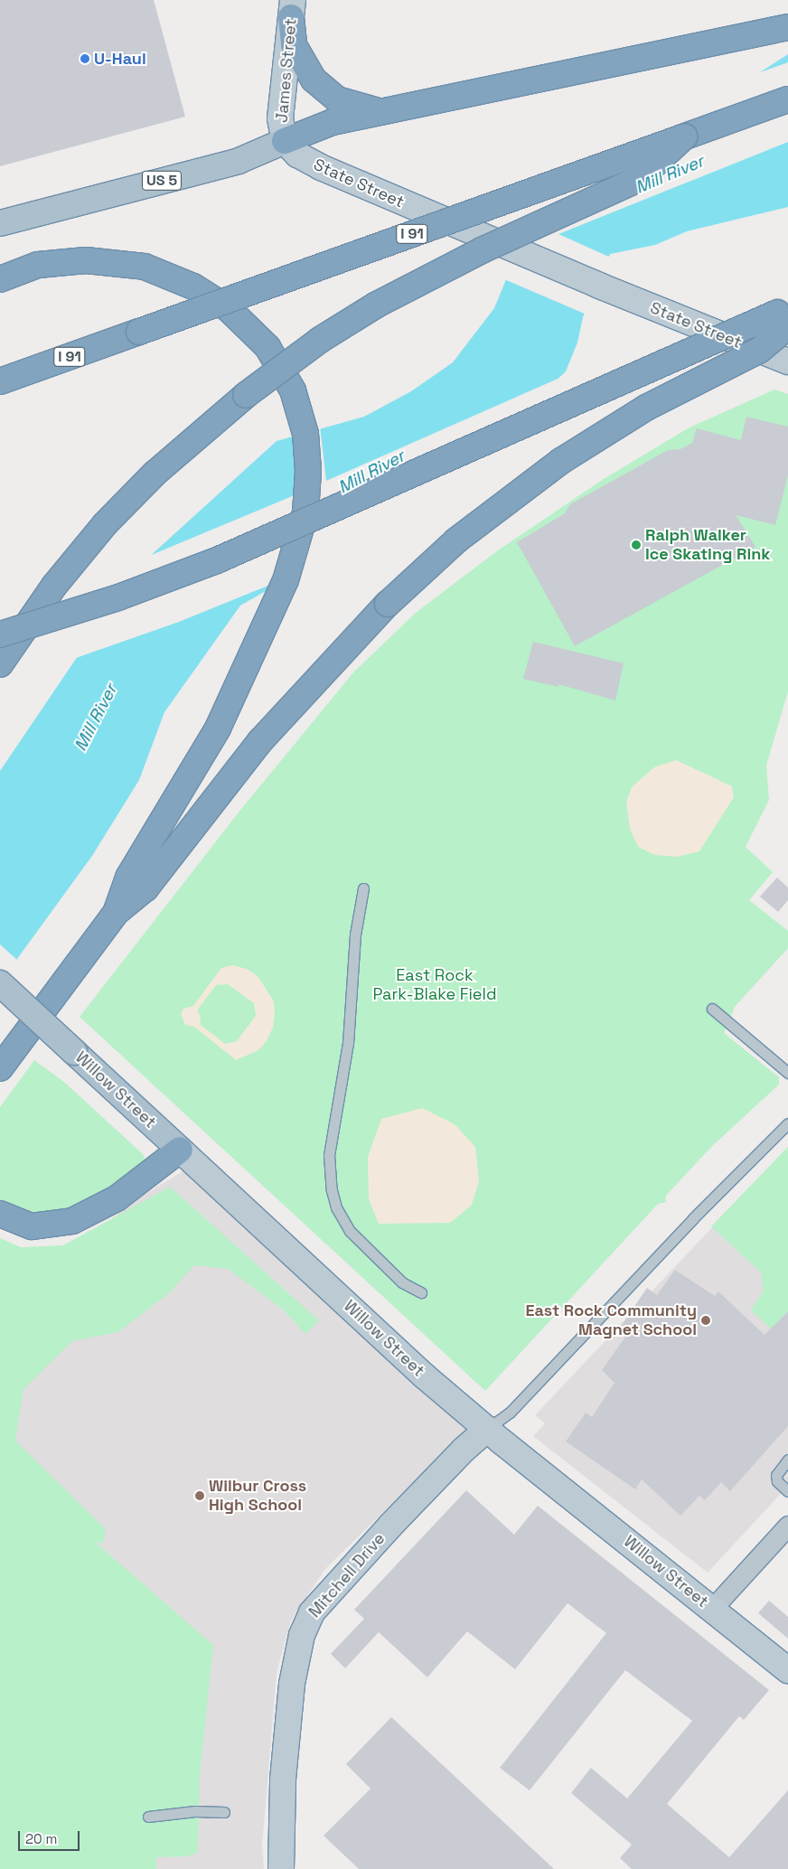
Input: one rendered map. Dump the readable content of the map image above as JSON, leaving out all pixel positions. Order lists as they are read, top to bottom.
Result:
{
  "streets": {
    "highway": ["I 91"],
    "main road": [
      "James Street",
      "US 5",
      "State Street",
      "Willow Street",
      "Mitchell Drive"
    ]
  },
  "crossings": [
    ["James Street", "US 5"],
    ["James Street", "State Street"],
    ["US 5", "State Street"],
    ["Willow Street", "Mitchell Drive"]
  ],
  "water": ["Mill River"],
  "parks": ["East Rock Park-Blake Field"],
  "places": [
    "U-Haul",
    "Ralph Walker Ice Skating Rink",
    "East Rock Community Magnet School",
    "Wilbur Cross High School"
  ],
  "scale_bar": "20 m"
}
